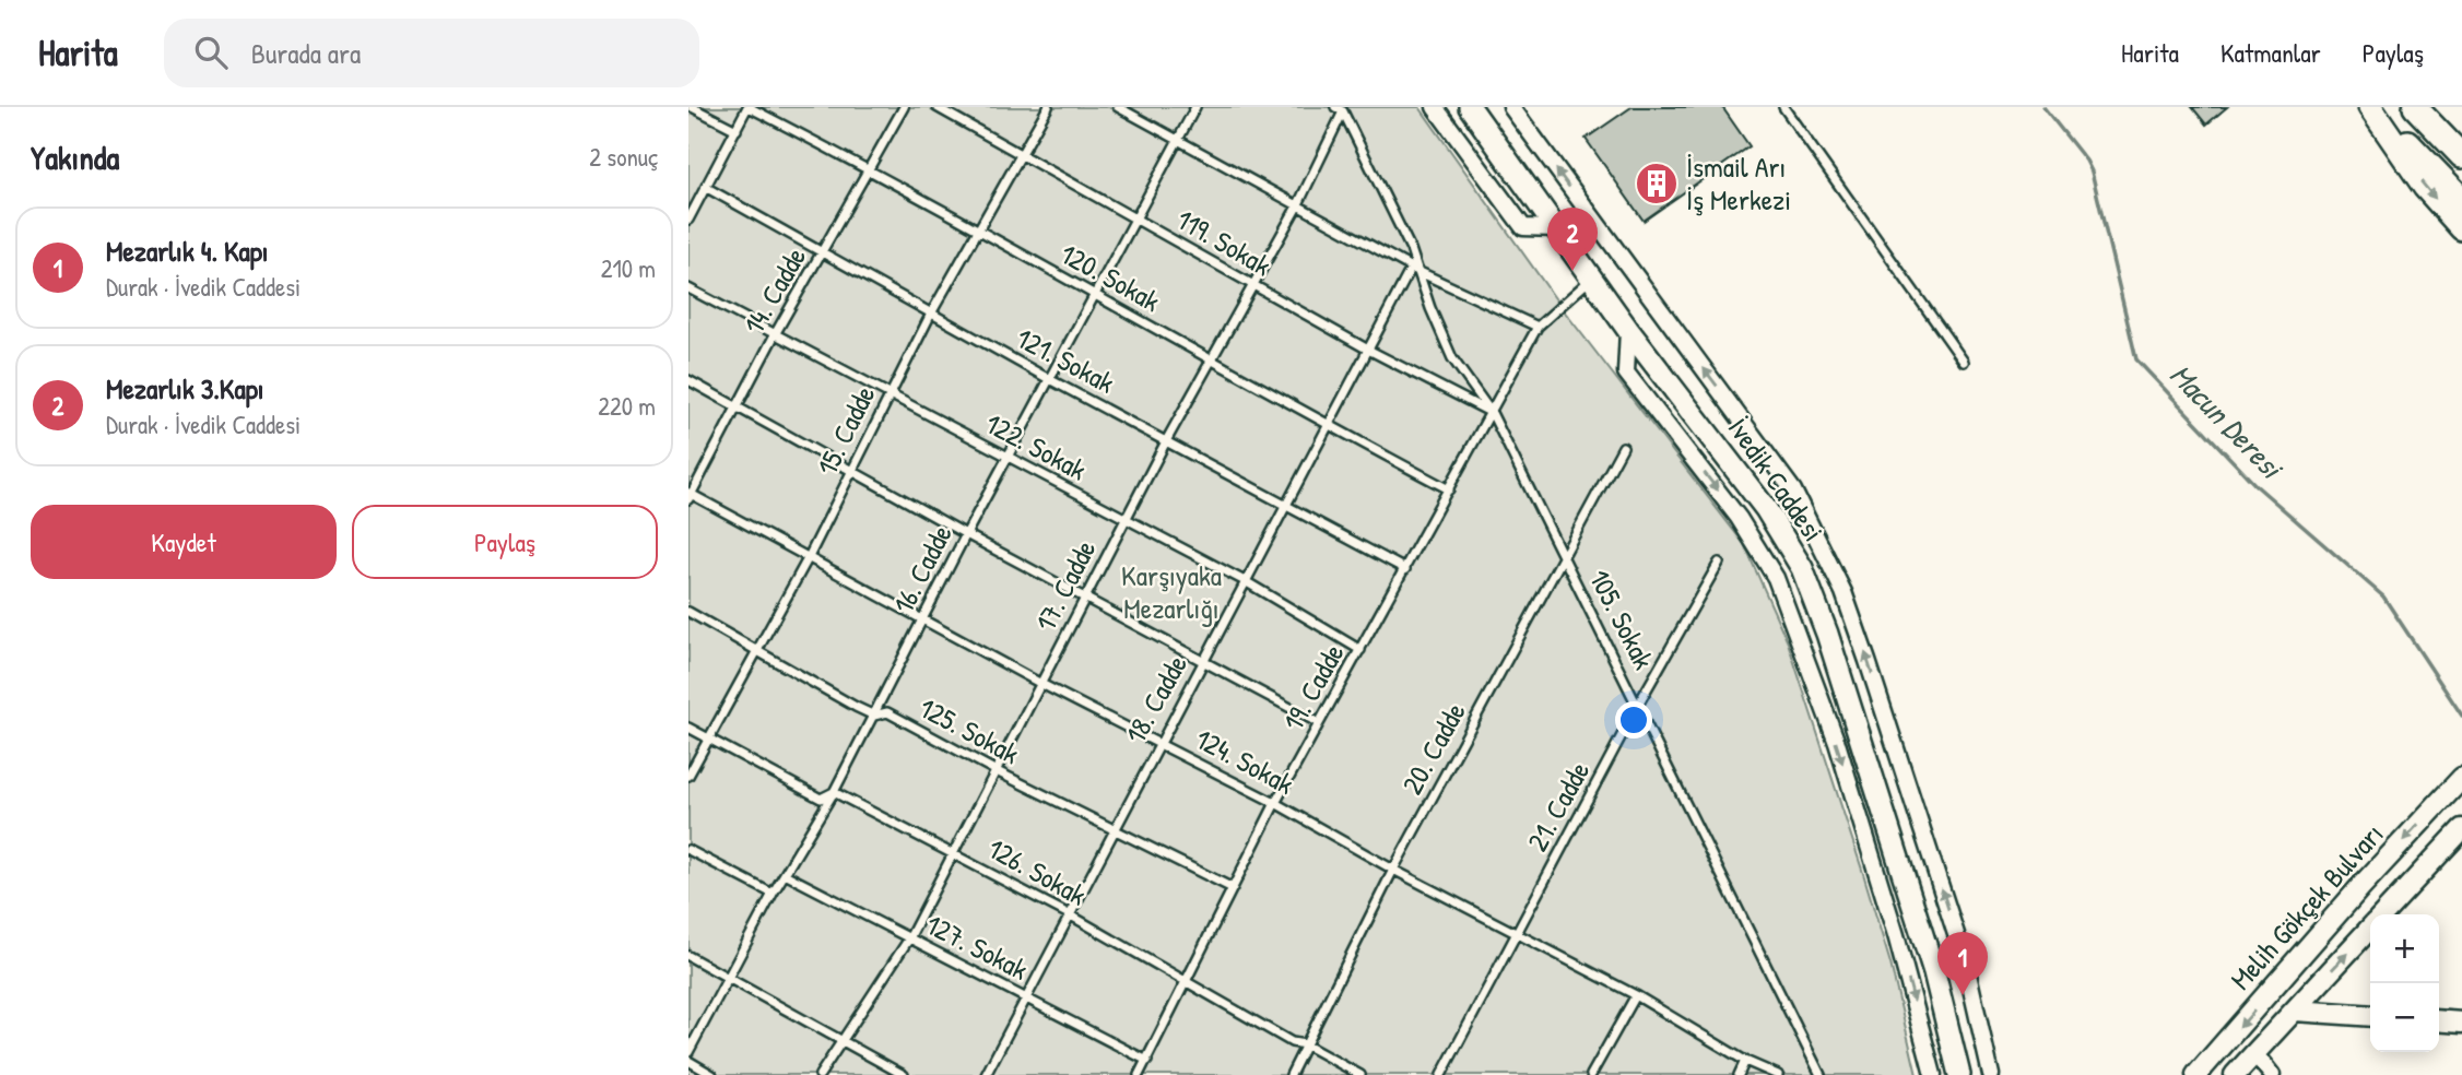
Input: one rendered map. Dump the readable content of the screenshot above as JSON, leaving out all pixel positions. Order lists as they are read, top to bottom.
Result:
{
  "streets": {
    "main road": ["İvedik Caddesi"],
    "street": ["Melih Gökçek Bulvarı"],
    "lane": [
      "119. Sokak",
      "120. Sokak",
      "14. Cadde",
      "121. Sokak",
      "15. Cadde",
      "122. Sokak",
      "16. Cadde",
      "17. Cadde",
      "105. Sokak",
      "19. Cadde",
      "18. Cadde",
      "125. Sokak",
      "20. Cadde",
      "124. Sokak",
      "21. Cadde",
      "126. Sokak",
      "127. Sokak"
    ]
  },
  "crossings": [
    ["119. Sokak", "15. Cadde"],
    ["119. Sokak", "16. Cadde"],
    ["119. Sokak", "17. Cadde"],
    ["119. Sokak", "105. Sokak"],
    ["119. Sokak", "19. Cadde"],
    ["119. Sokak", "18. Cadde"],
    ["120. Sokak", "14. Cadde"],
    ["120. Sokak", "15. Cadde"],
    ["120. Sokak", "16. Cadde"],
    ["120. Sokak", "17. Cadde"],
    ["120. Sokak", "19. Cadde"],
    ["120. Sokak", "18. Cadde"],
    ["14. Cadde", "121. Sokak"],
    ["14. Cadde", "122. Sokak"],
    ["14. Cadde", "124. Sokak"],
    ["121. Sokak", "15. Cadde"],
    ["121. Sokak", "16. Cadde"],
    ["121. Sokak", "17. Cadde"],
    ["121. Sokak", "19. Cadde"],
    ["121. Sokak", "18. Cadde"],
    ["15. Cadde", "122. Sokak"],
    ["15. Cadde", "125. Sokak"],
    ["15. Cadde", "124. Sokak"],
    ["15. Cadde", "126. Sokak"],
    ["122. Sokak", "16. Cadde"],
    ["122. Sokak", "17. Cadde"],
    ["122. Sokak", "19. Cadde"],
    ["122. Sokak", "18. Cadde"],
    ["16. Cadde", "125. Sokak"],
    ["16. Cadde", "124. Sokak"],
    ["16. Cadde", "126. Sokak"],
    ["16. Cadde", "127. Sokak"],
    ["17. Cadde", "105. Sokak"],
    ["17. Cadde", "125. Sokak"],
    ["17. Cadde", "124. Sokak"],
    ["17. Cadde", "126. Sokak"],
    ["17. Cadde", "127. Sokak"],
    ["105. Sokak", "19. Cadde"],
    ["105. Sokak", "18. Cadde"],
    ["105. Sokak", "20. Cadde"],
    ["105. Sokak", "21. Cadde"],
    ["19. Cadde", "125. Sokak"],
    ["19. Cadde", "124. Sokak"],
    ["19. Cadde", "126. Sokak"],
    ["19. Cadde", "127. Sokak"],
    ["18. Cadde", "125. Sokak"],
    ["18. Cadde", "124. Sokak"],
    ["18. Cadde", "126. Sokak"],
    ["18. Cadde", "127. Sokak"],
    ["20. Cadde", "124. Sokak"],
    ["20. Cadde", "126. Sokak"],
    ["124. Sokak", "21. Cadde"]
  ],
  "water": ["Macun Deresi"],
  "parks": ["Karşıyaka Mezarlığı"],
  "places": {
    "building": ["İsmail Arı İş Merkezi"]
  },
  "page": {
    "header": "Harita",
    "search": "Burada ara",
    "nav": ["Harita", "Katmanlar", "Paylaş"],
    "heading": ["Yakında", "2 sonuç"],
    "list": [
      {
        "mark": "1",
        "name": "Mezarlık 4. Kapı",
        "note": "Durak · İvedik Caddesi",
        "value": "210 m"
      },
      {
        "mark": "2",
        "name": "Mezarlık 3.Kapı",
        "note": "Durak · İvedik Caddesi",
        "value": "220 m"
      }
    ],
    "pins": ["2", "1"],
    "buttons": ["Kaydet", "Paylaş"],
    "map_buttons": ["+", "−"]
  }
}
